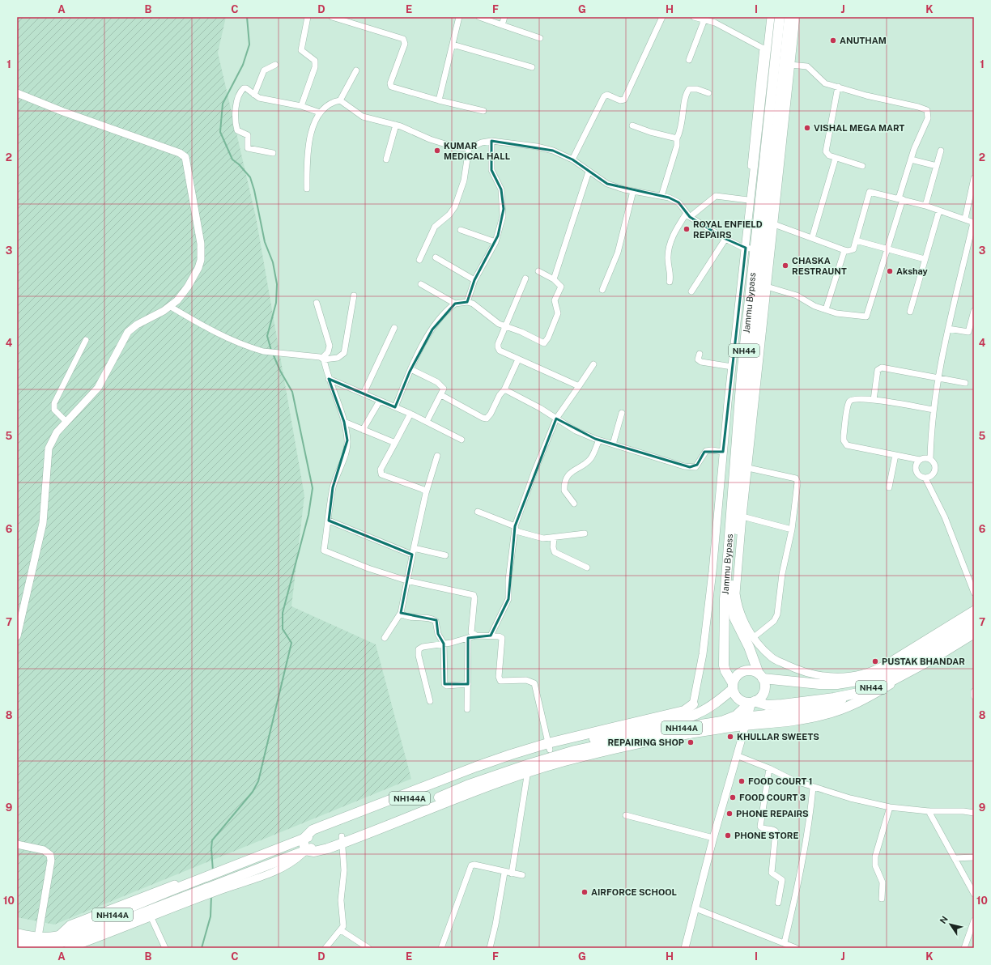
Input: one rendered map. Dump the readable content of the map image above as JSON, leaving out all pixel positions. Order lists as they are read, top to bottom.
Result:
{
  "streets": {
    "highway": ["Jammu Bypass", "NH44", "NH144A"]
  },
  "crossings": [
    ["Jammu Bypass", "NH44"],
    ["Jammu Bypass", "NH144A"],
    ["NH44", "NH144A"]
  ],
  "places": [
    "ANUTHAM",
    "VISHAL MEGA MART",
    "KUMAR MEDICAL HALL",
    "ROYAL ENFIELD REPAIRS",
    "CHASKA RESTRAUNT",
    "Akshay",
    "PUSTAK BHANDAR",
    "KHULLAR SWEETS",
    "REPAIRING SHOP",
    "FOOD COURT 1",
    "FOOD COURT 3",
    "PHONE REPAIRS",
    "PHONE STORE",
    "AIRFORCE SCHOOL"
  ],
  "north": "top left",
  "grid": {
    "columns": [
      "A",
      "B",
      "C",
      "D",
      "E",
      "F",
      "G",
      "H",
      "I",
      "J",
      "K"
    ],
    "rows": [
      "1",
      "2",
      "3",
      "4",
      "5",
      "6",
      "7",
      "8",
      "9",
      "10"
    ]
  }
}
